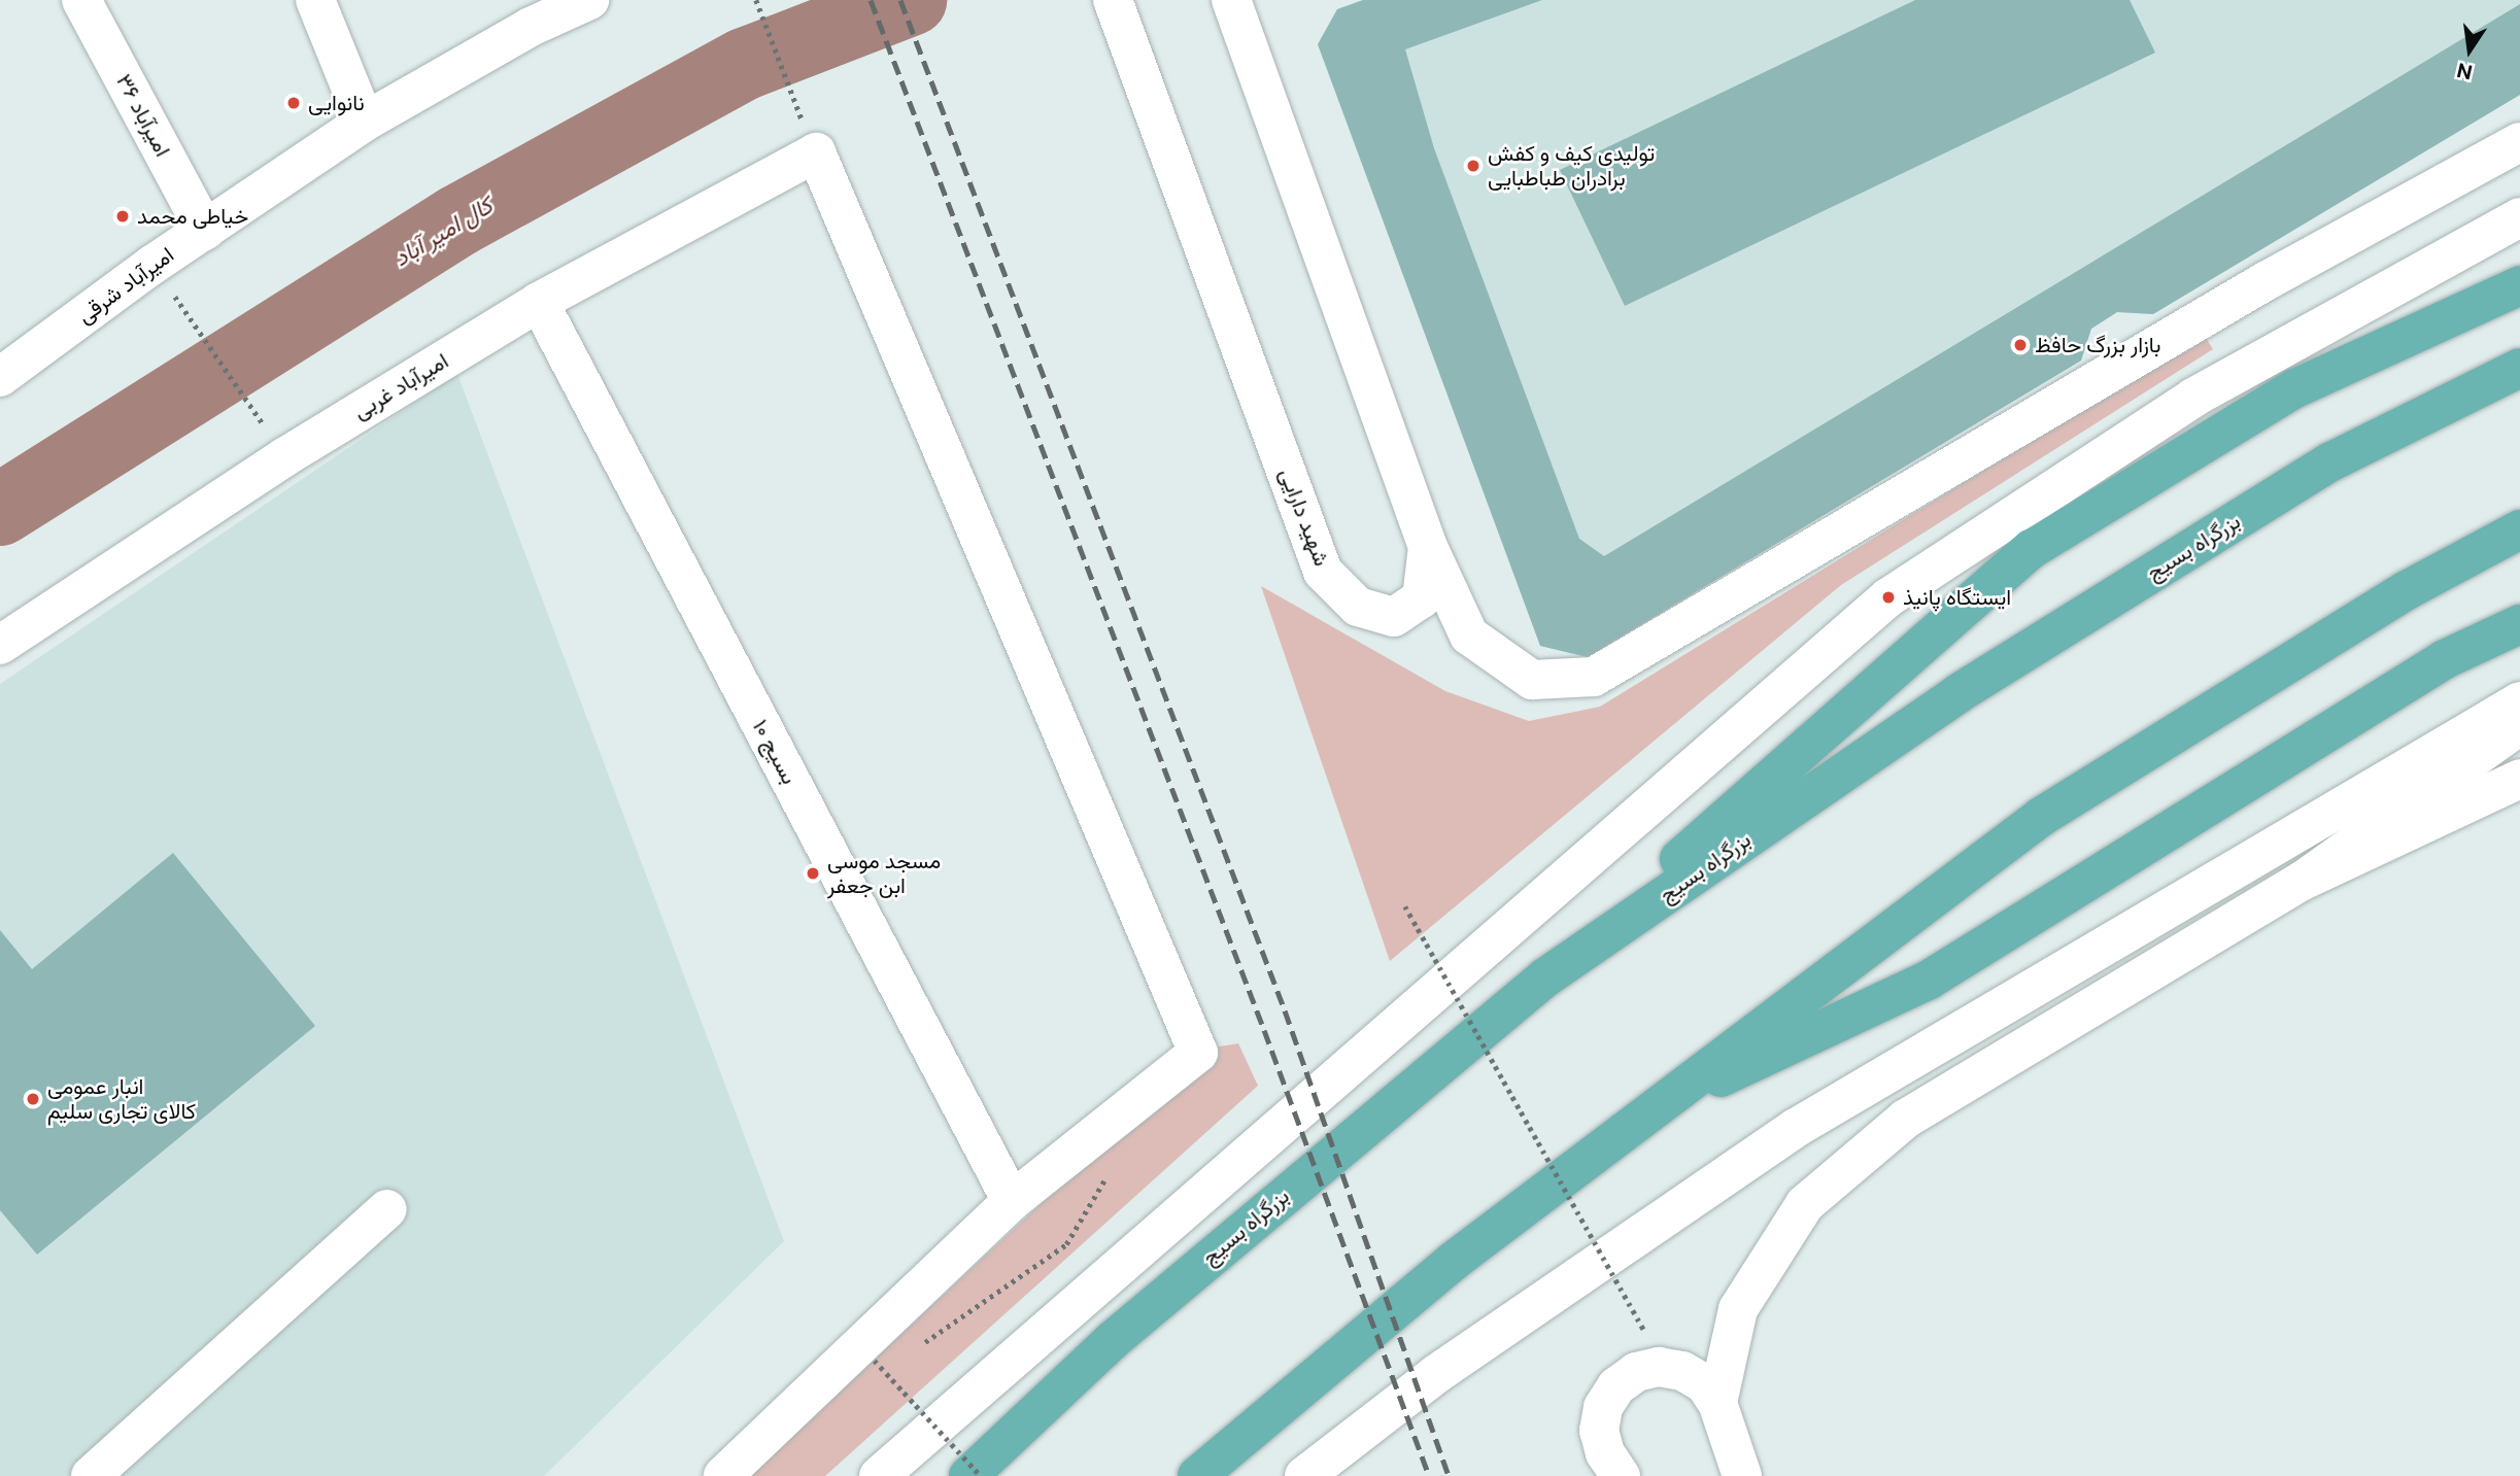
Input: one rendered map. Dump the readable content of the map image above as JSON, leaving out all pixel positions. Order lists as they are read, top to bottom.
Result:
{
  "streets": {
    "highway": ["بزرگراه بسیج"],
    "street": [
      "امیرآباد ۳۶",
      "امیرآباد شرقی",
      "امیرآباد غربی",
      "شهید دارایی",
      "بسیج ۱۰"
    ]
  },
  "crossings": [
    ["امیرآباد ۳۶", "امیرآباد شرقی"],
    ["امیرآباد غربی", "بسیج ۱۰"]
  ],
  "water": ["کال امیر آباد"],
  "places": [
    "نانوایی",
    "تولیدی کیف و کفش برادران طباطبایی",
    "خیاطی محمد",
    "بازار بزرگ حافظ",
    "ایستگاه پانیذ",
    "مسجد موسی ابن جعفر",
    "انبار عمومی کالای تجاری سلیم"
  ],
  "north": "bottom"
}
